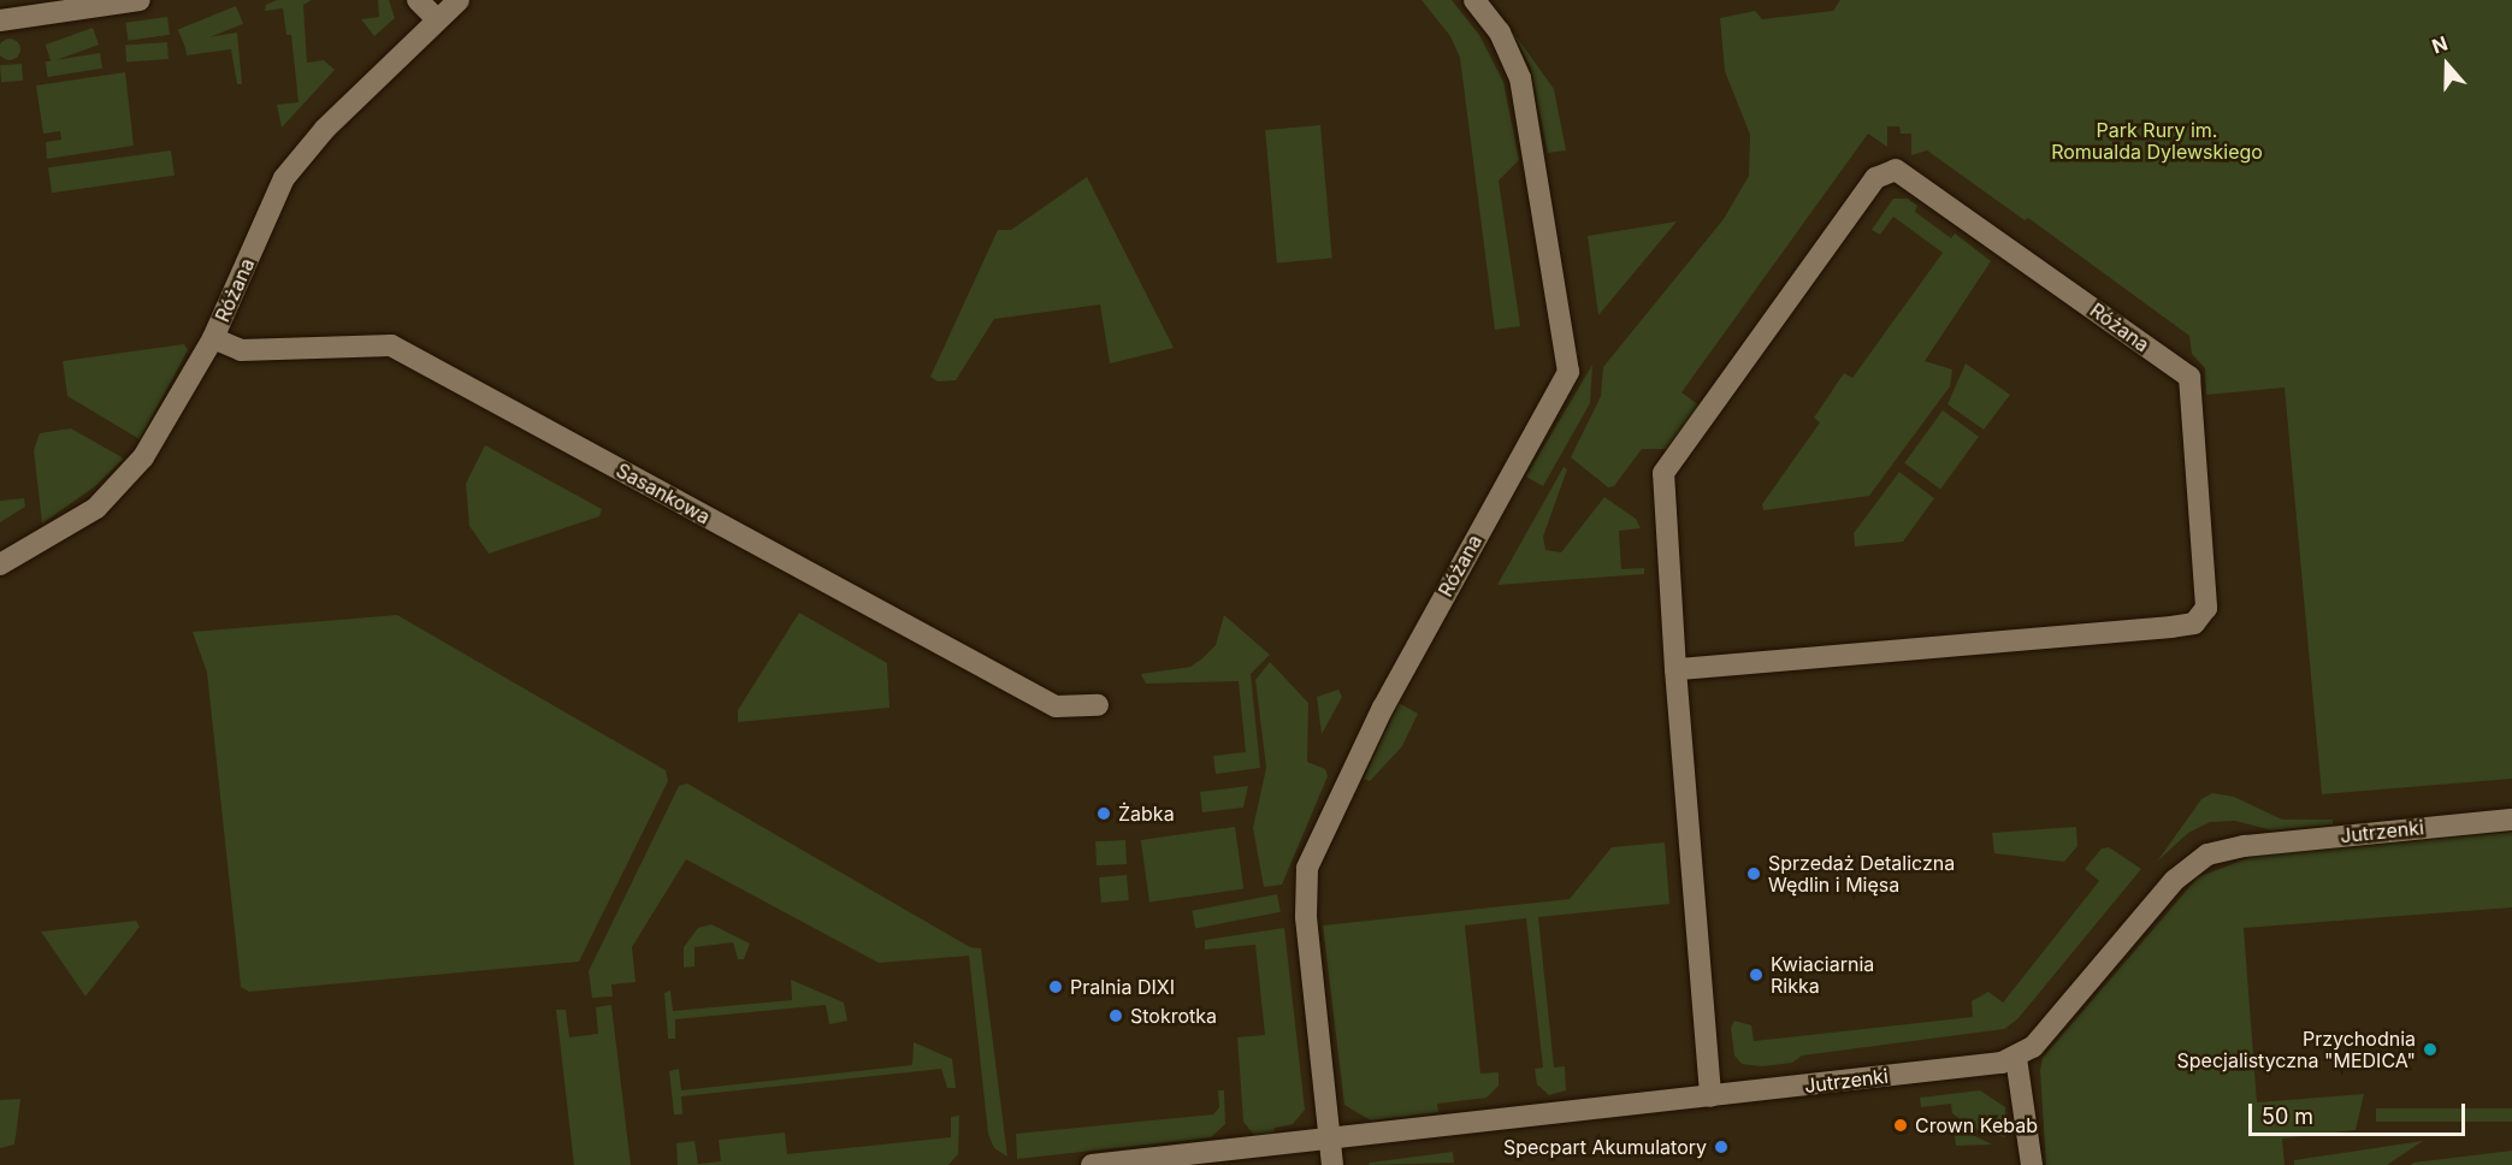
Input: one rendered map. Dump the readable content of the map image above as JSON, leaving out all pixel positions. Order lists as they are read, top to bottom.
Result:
{
  "streets": {
    "street": ["Różana", "Sasankowa", "Jutrzenki"]
  },
  "crossings": [
    ["Różana", "Sasankowa"],
    ["Różana", "Jutrzenki"]
  ],
  "parks": ["Park Rury im. Romualda Dylewskiego"],
  "places": [
    "Żabka",
    "Sprzedaż Detaliczna Wędlin i Mięsa",
    "Kwiaciarnia Rikka",
    "Pralnia DIXI",
    "Stokrotka",
    "Przychodnia Specjalistyczna \"MEDICA\"",
    "Crown Kebab",
    "Specpart Akumulatory"
  ],
  "scale_bar": "50 m",
  "north": "top"
}
